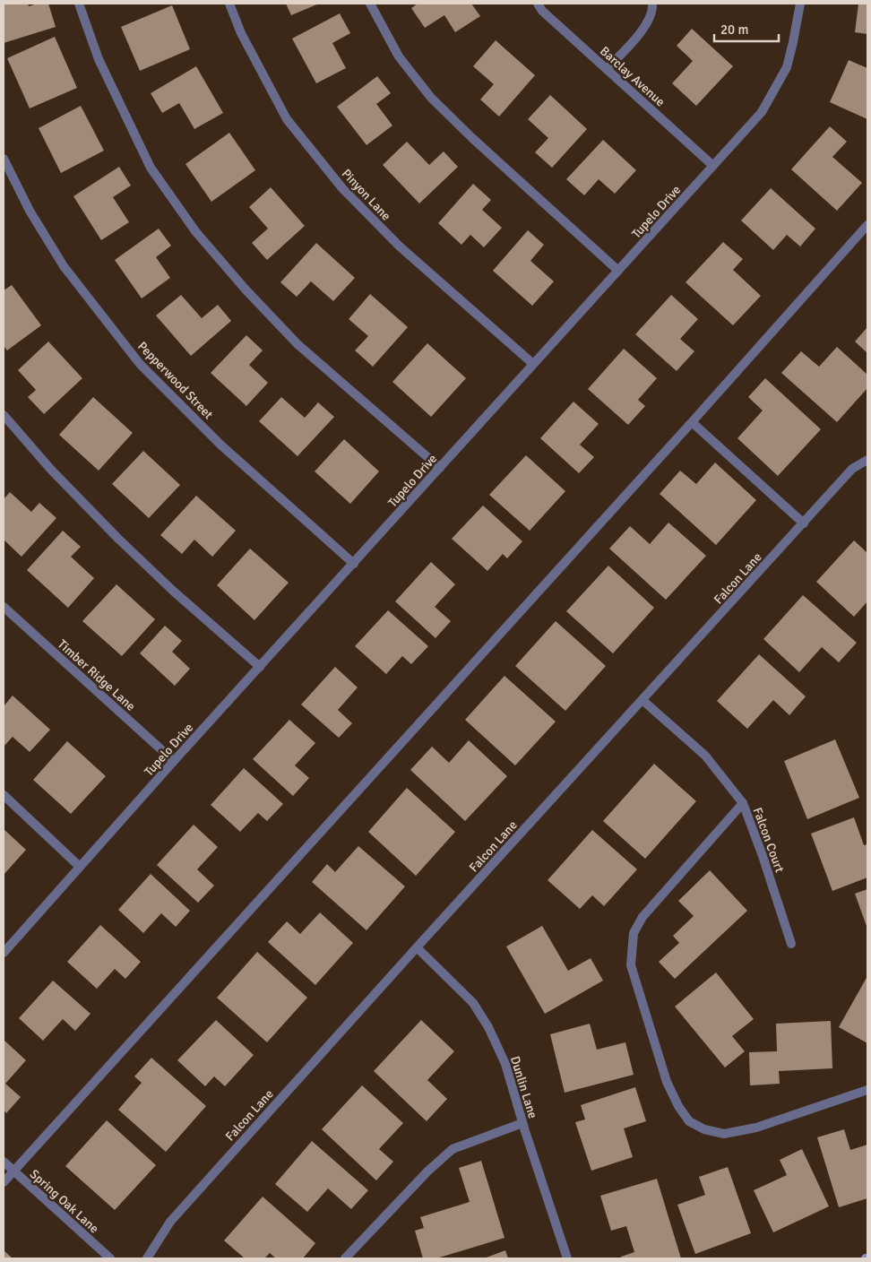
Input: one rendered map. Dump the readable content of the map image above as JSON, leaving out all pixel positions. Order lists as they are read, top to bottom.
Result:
{
  "streets": {
    "street": [
      "Barclay Avenue",
      "Pinyon Lane",
      "Tupelo Drive",
      "Pepperwood Street",
      "Falcon Lane",
      "Timber Ridge Lane",
      "Falcon Court",
      "Dunlin Lane",
      "Spring Oak Lane"
    ]
  },
  "crossings": [
    ["Barclay Avenue", "Tupelo Drive"],
    ["Pinyon Lane", "Tupelo Drive"],
    ["Tupelo Drive", "Pepperwood Street"],
    ["Tupelo Drive", "Timber Ridge Lane"],
    ["Falcon Lane", "Falcon Court"],
    ["Falcon Lane", "Dunlin Lane"]
  ],
  "scale_bar": "20 m"
}
